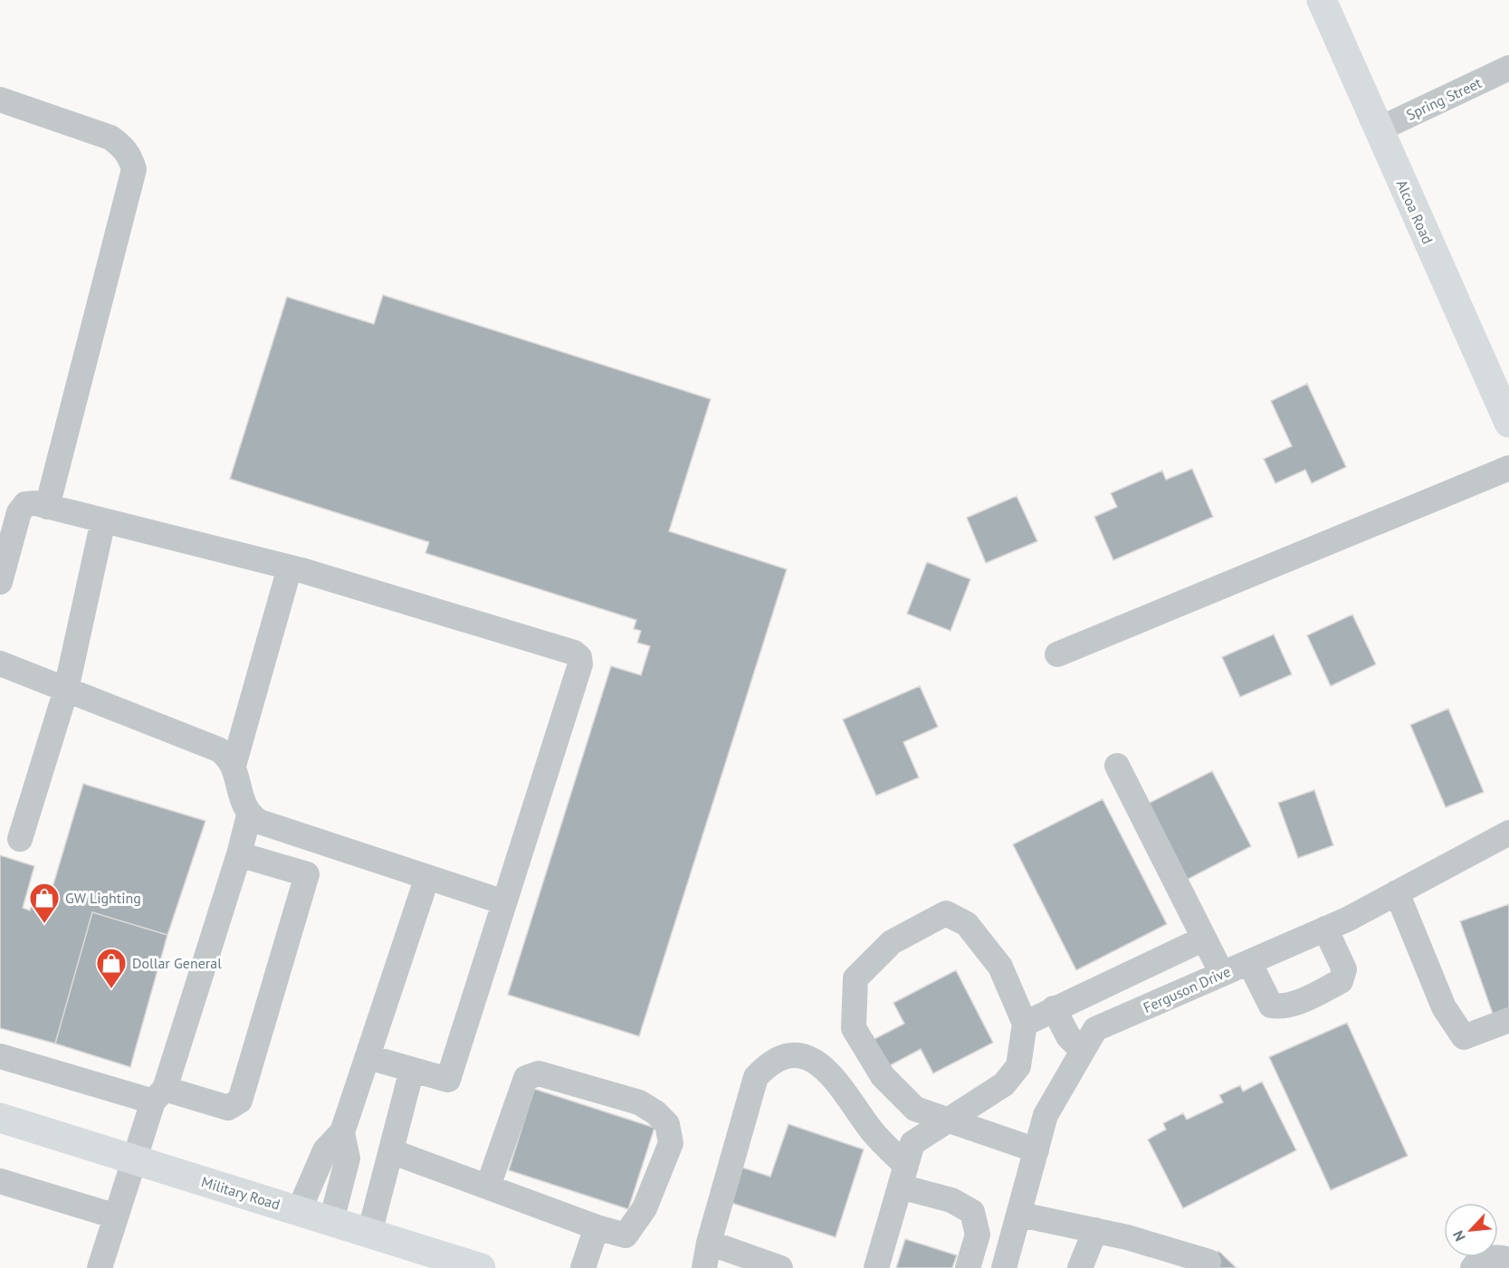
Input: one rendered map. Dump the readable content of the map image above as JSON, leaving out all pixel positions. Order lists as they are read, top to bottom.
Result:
{
  "streets": {
    "main road": ["Alcoa Road", "Military Road"],
    "street": ["Spring Street", "Ferguson Drive"]
  },
  "crossings": [
    ["Spring Street", "Alcoa Road"]
  ],
  "places": {
    "shop": ["GW Lighting", "Dollar General"]
  },
  "north": "bottom left"
}
